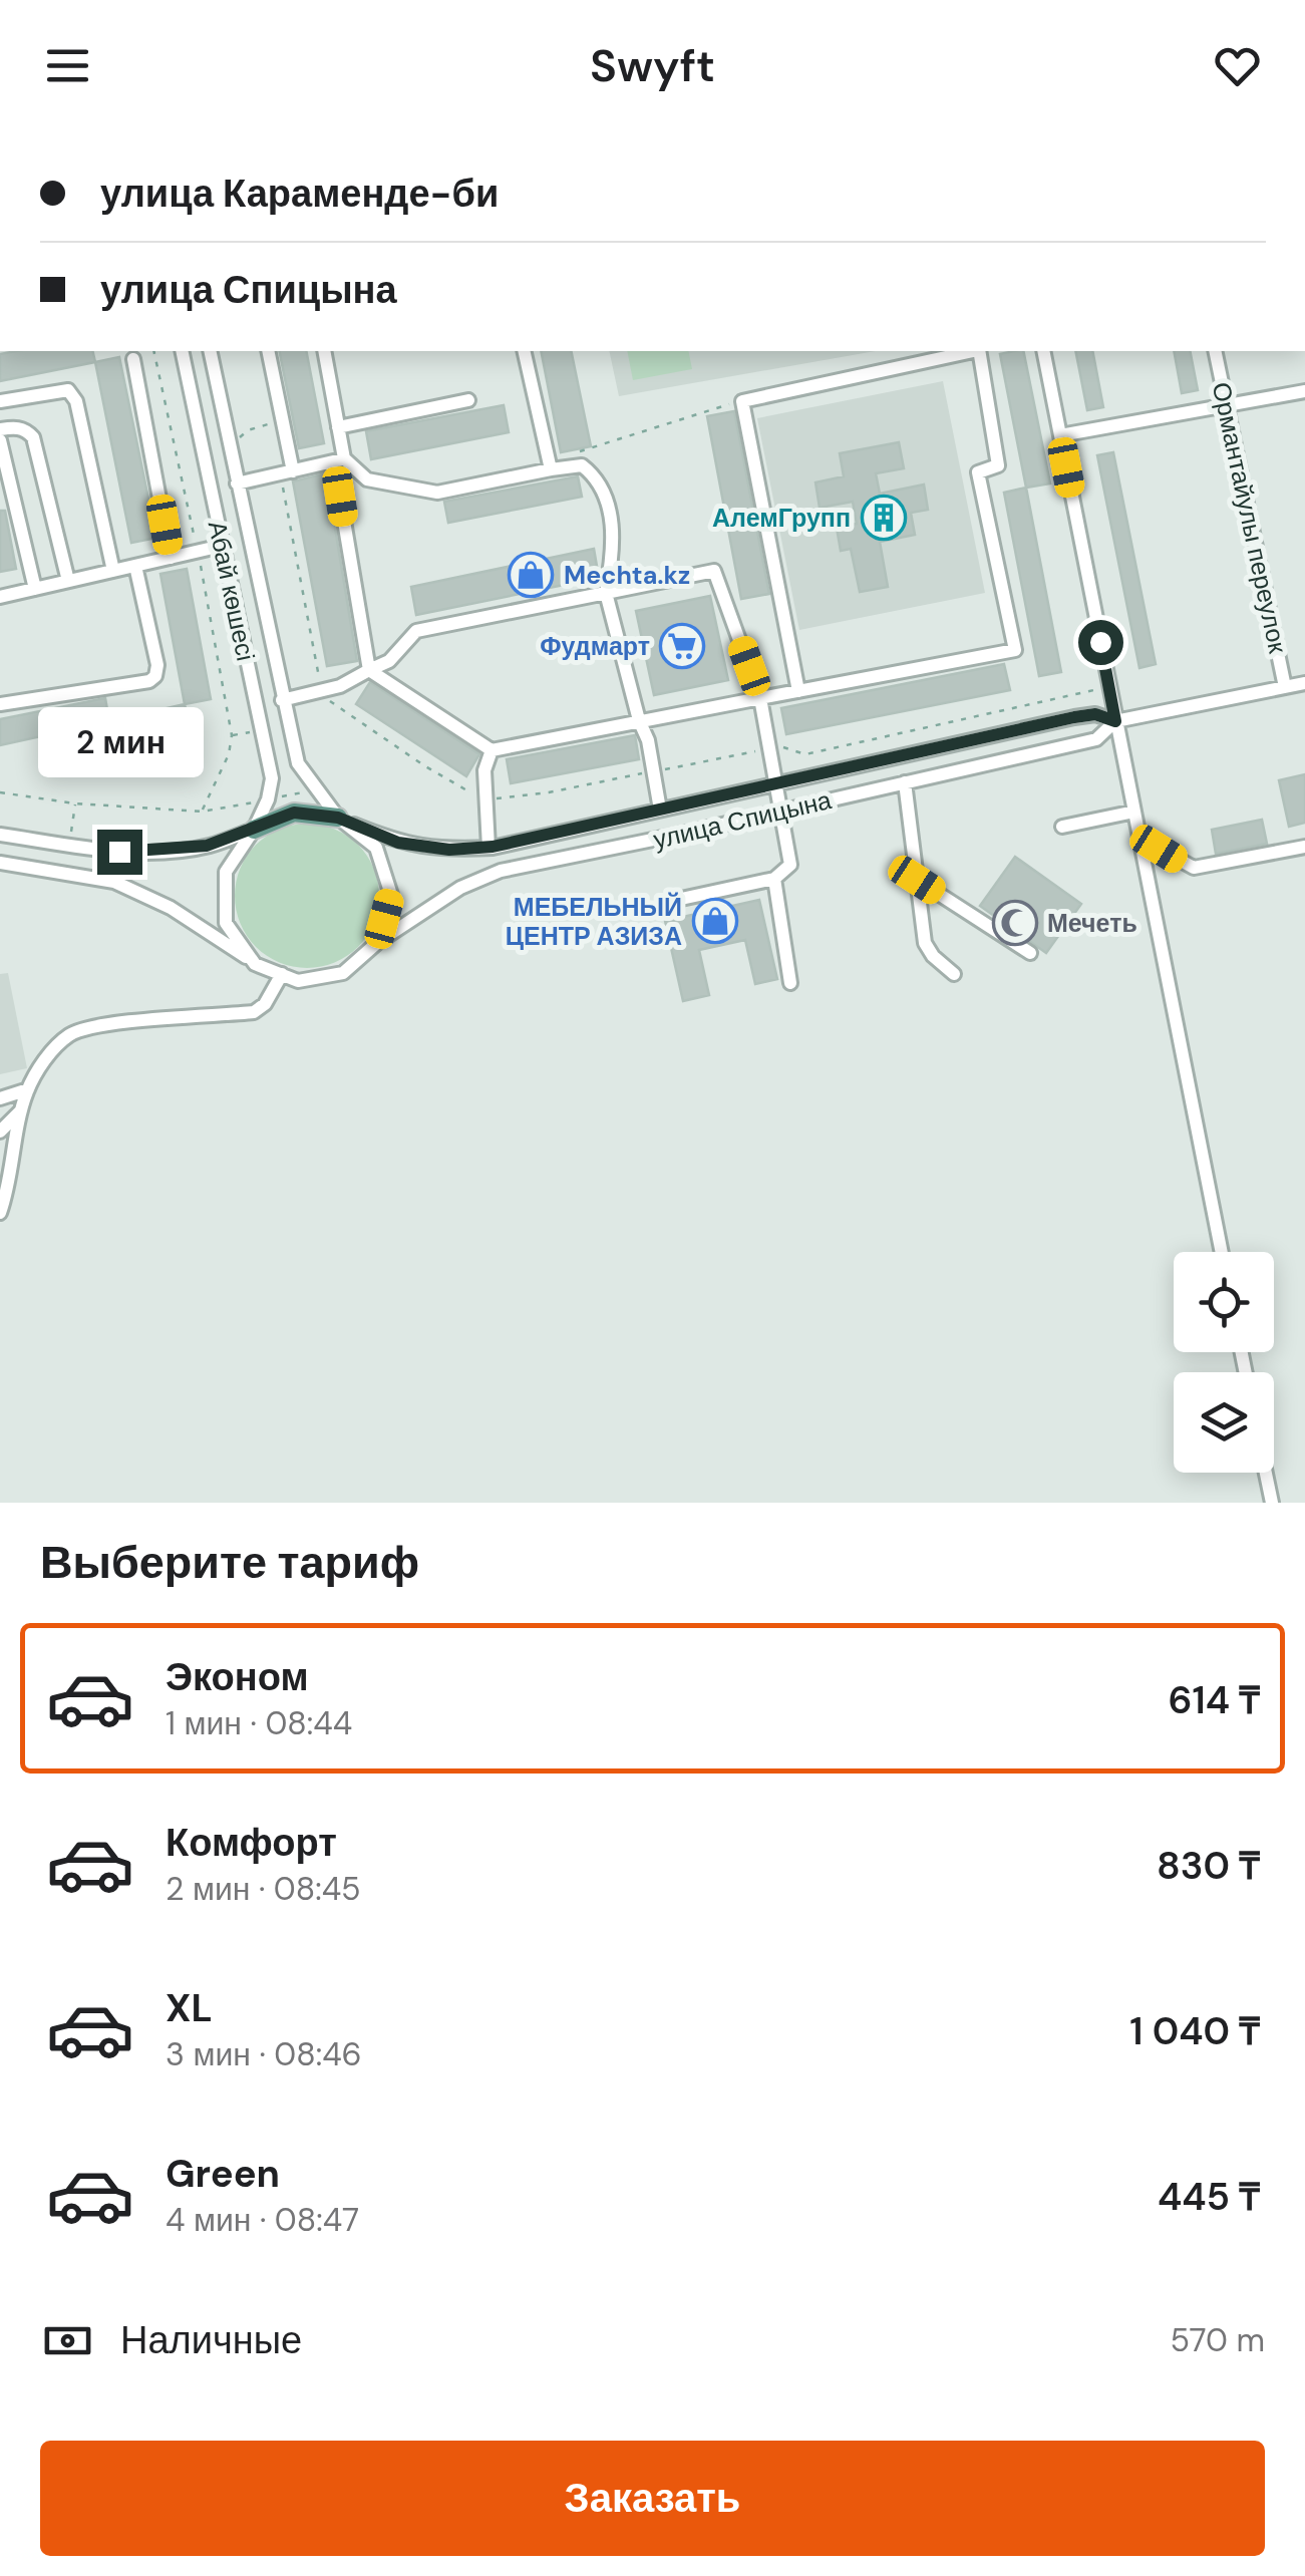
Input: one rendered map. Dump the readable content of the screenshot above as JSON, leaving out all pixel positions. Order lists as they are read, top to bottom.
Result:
{
  "streets": {
    "street": ["Ормантайулы переулок", "Абай көшесі", "улица Спицына"]
  },
  "crossings": [
    ["Ормантайулы переулок", "улица Спицына"],
    ["Абай көшесі", "улица Спицына"]
  ],
  "places": {
    "building": ["АлемГрупп"],
    "shop": ["Mechta.kz", "МЕБЕЛЬНЫЙ ЦЕНТР АЗИЗА"],
    "supermarket": ["Фудмарт"],
    "mosque": ["Мечеть"]
  },
  "page": {
    "header": "Swyft",
    "banner": ["улица Караменде-би", "улица Спицына"],
    "bubble": "2 мин",
    "heading": "Выберите тариф",
    "list": [
      {
        "name": "Эконом",
        "note": "1 мин · 08:44",
        "value": "614 ₸"
      },
      {
        "name": "Комфорт",
        "note": "2 мин · 08:45",
        "value": "830 ₸"
      },
      {
        "name": "XL",
        "note": "3 мин · 08:46",
        "value": "1 040 ₸"
      },
      {
        "name": "Green",
        "note": "4 мин · 08:47",
        "value": "445 ₸"
      }
    ],
    "pay": ["Наличные", "570 m"],
    "buttons": "Заказать"
  }
}
